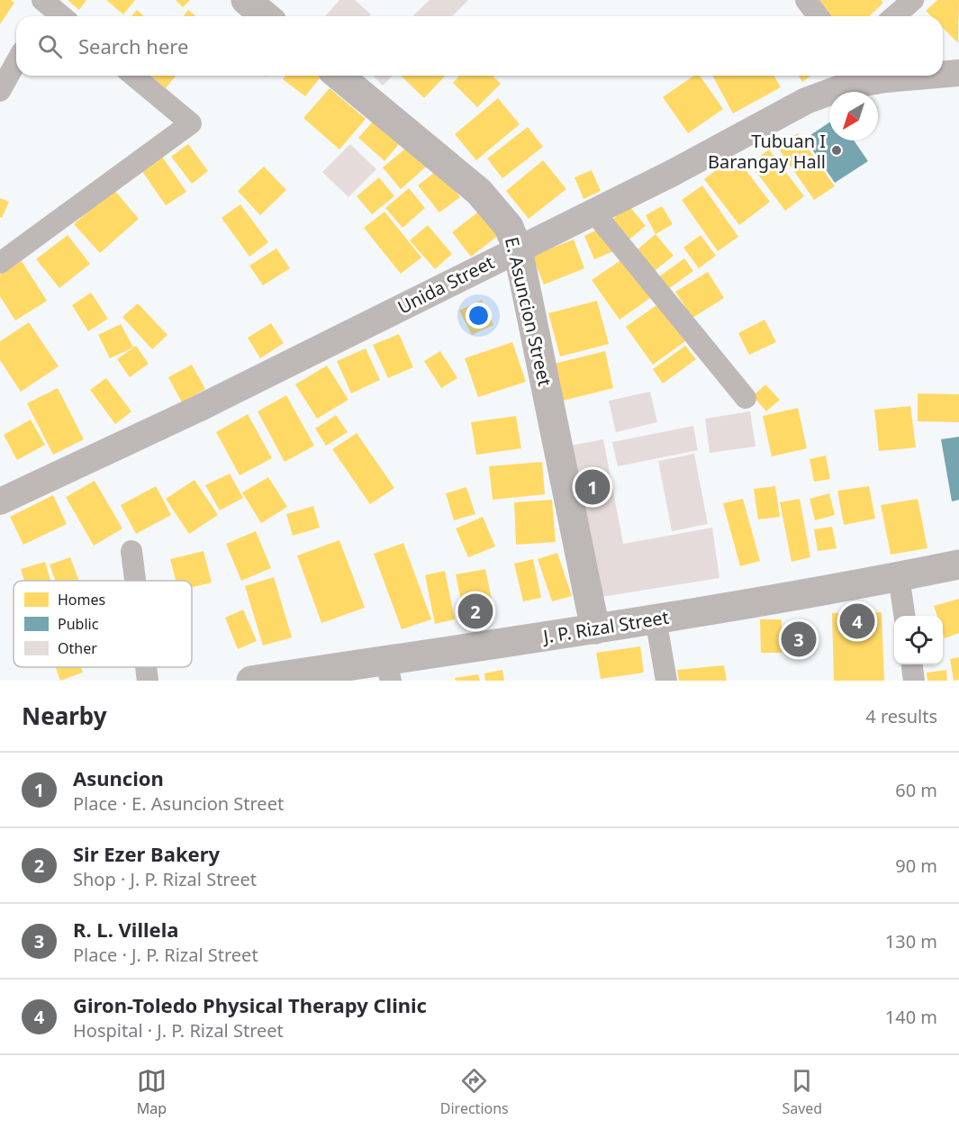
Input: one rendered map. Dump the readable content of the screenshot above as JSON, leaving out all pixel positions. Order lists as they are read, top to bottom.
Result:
{
  "streets": {
    "main road": ["E. Asuncion Street", "J. P. Rizal Street"],
    "street": ["Unida Street"]
  },
  "crossings": [
    ["Unida Street", "E. Asuncion Street"],
    ["E. Asuncion Street", "J. P. Rizal Street"]
  ],
  "places": ["Tubuan I Barangay Hall"],
  "legend": ["Homes", "Public", "Other"],
  "north": "bottom left",
  "page": {
    "search": "Search here",
    "pins": [
      "1",
      "2",
      "4",
      "3"
    ],
    "heading": ["Nearby", "4 results"],
    "list": [
      {
        "mark": "1",
        "name": "Asuncion",
        "note": "Place · E. Asuncion Street",
        "value": "60 m"
      },
      {
        "mark": "2",
        "name": "Sir Ezer Bakery",
        "note": "Shop · J. P. Rizal Street",
        "value": "90 m"
      },
      {
        "mark": "3",
        "name": "R. L. Villela",
        "note": "Place · J. P. Rizal Street",
        "value": "130 m"
      },
      {
        "mark": "4",
        "name": "Giron-Toledo Physical Therapy Clinic",
        "note": "Hospital · J. P. Rizal Street",
        "value": "140 m"
      }
    ],
    "nav": ["Map", "Directions", "Saved"]
  }
}
